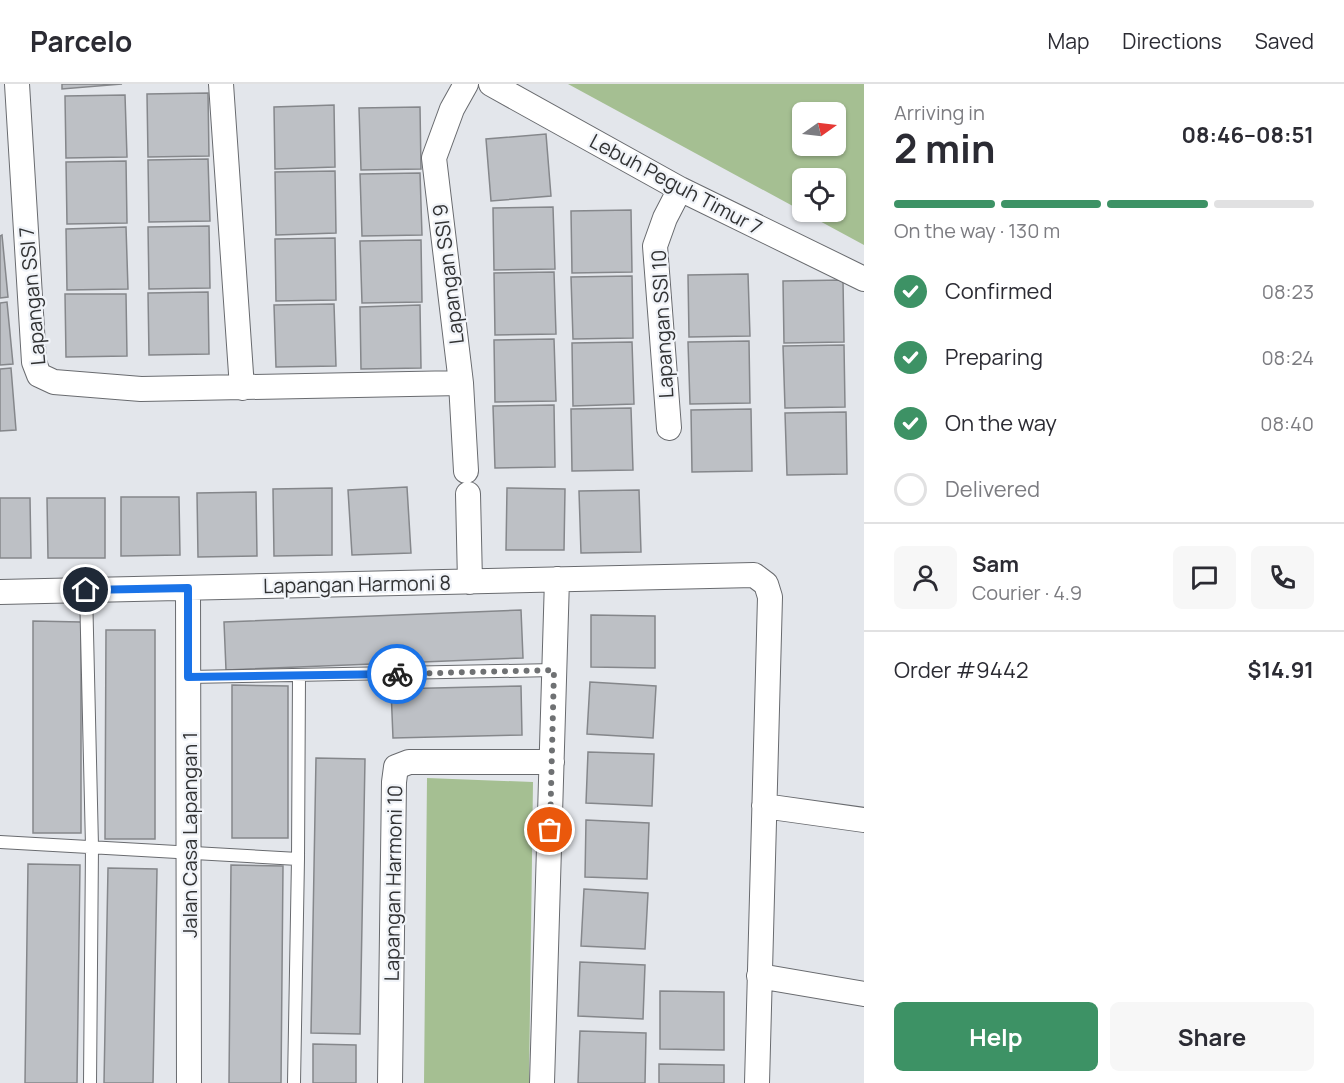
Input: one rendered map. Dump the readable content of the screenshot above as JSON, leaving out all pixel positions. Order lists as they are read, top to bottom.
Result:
{
  "streets": {
    "street": [
      "Lebuh Peguh Timur 7",
      "Lapangan SSI 9",
      "Lapangan SSI 7",
      "Lapangan SSI 10",
      "Lapangan Harmoni 8",
      "Jalan Casa Lapangan 1",
      "Lapangan Harmoni 10"
    ]
  },
  "crossings": [
    ["Lebuh Peguh Timur 7", "Lapangan SSI 10"],
    ["Lapangan SSI 9", "Lapangan SSI 7"],
    ["Lapangan SSI 9", "Lapangan Harmoni 8"],
    ["Lapangan Harmoni 8", "Jalan Casa Lapangan 1"]
  ],
  "north": "right",
  "page": {
    "header": "Parcelo",
    "nav": ["Map", "Directions", "Saved"],
    "heading": ["2 min", "Arriving in", "08:46–08:51"],
    "panel": [
      "Sam",
      "Courier · 4.9",
      "Order #9442",
      "$14.91"
    ],
    "bar": "On the way · 130 m",
    "list": [
      ["Confirmed", "08:23"],
      ["Preparing", "08:24"],
      ["On the way", "08:40"],
      "Delivered"
    ],
    "buttons": ["Help", "Share"]
  }
}
